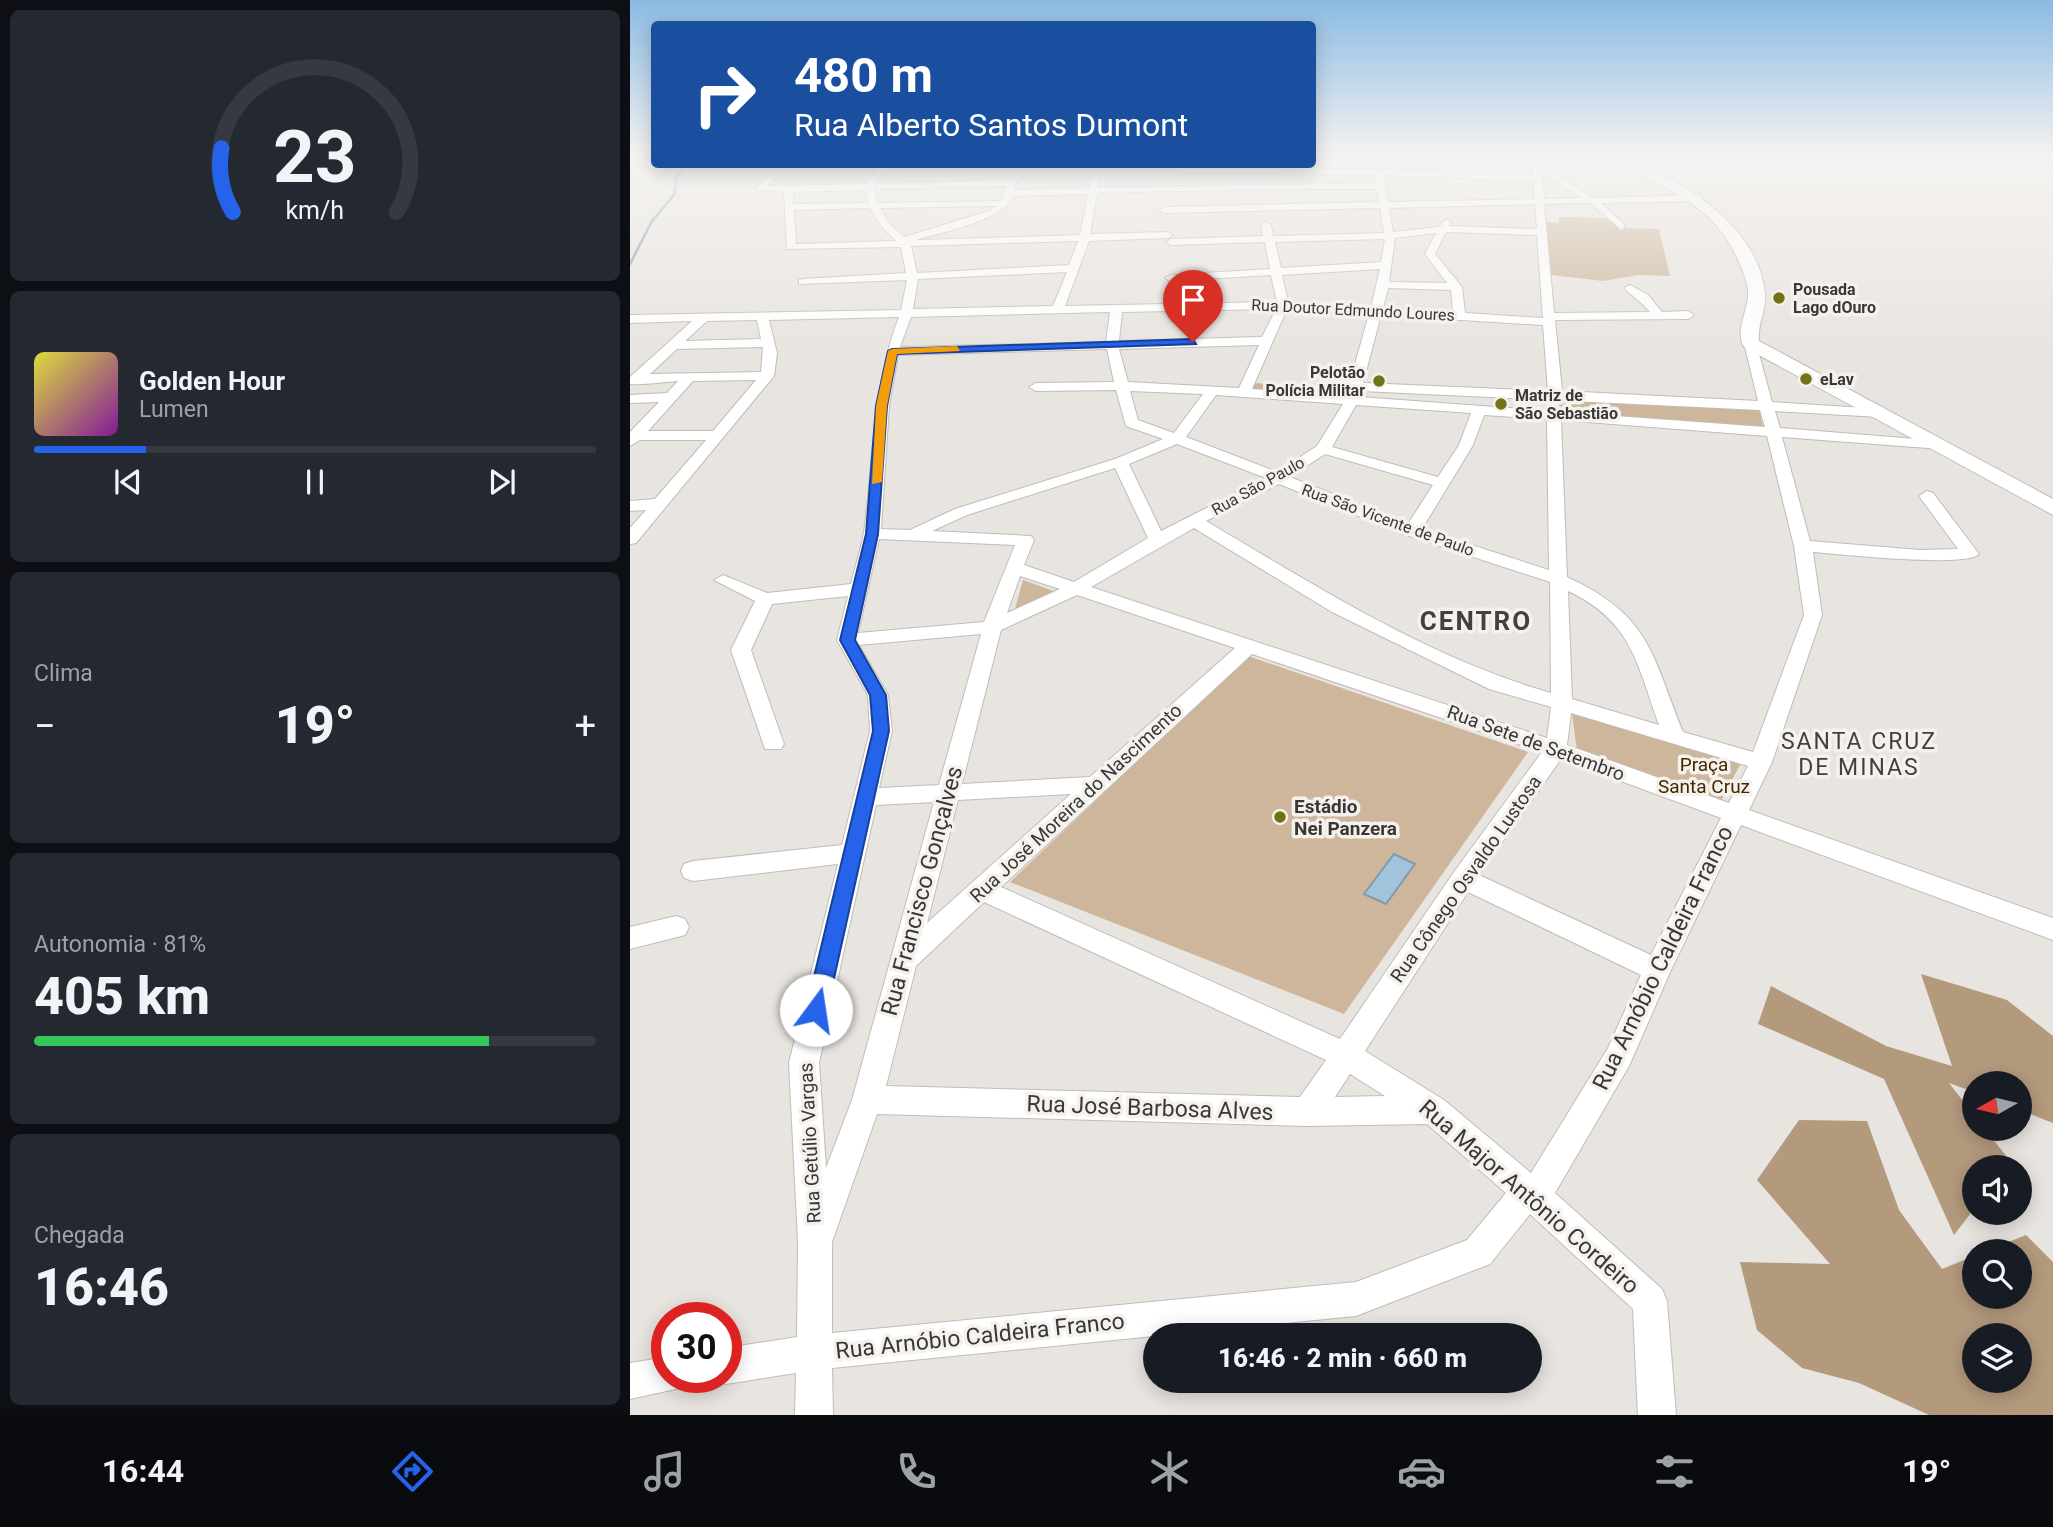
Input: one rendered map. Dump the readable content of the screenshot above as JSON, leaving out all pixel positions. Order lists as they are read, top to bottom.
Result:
{
  "streets": {
    "street": [
      "Rua Doutor Edmundo Loures",
      "Rua São Paulo",
      "Rua São Vicente de Paulo",
      "Rua Sete de Setembro",
      "Rua José Moreira do Nascimento",
      "Rua Cônego Osvaldo Lustosa",
      "Rua Francisco Gonçalves",
      "Rua Arnóbio Caldeira Franco",
      "Rua José Barbosa Alves",
      "Rua Getúlio Vargas",
      "Rua Major Antônio Cordeiro"
    ]
  },
  "crossings": [
    ["Rua Doutor Edmundo Loures", "Rua São Paulo"],
    ["Rua Doutor Edmundo Loures", "Rua Cônego Osvaldo Lustosa"],
    ["Rua São Paulo", "Rua São Vicente de Paulo"],
    ["Rua São Paulo", "Rua Sete de Setembro"],
    ["Rua São Paulo", "Rua Francisco Gonçalves"],
    ["Rua São Vicente de Paulo", "Rua Cônego Osvaldo Lustosa"],
    ["Rua Sete de Setembro", "Rua José Moreira do Nascimento"],
    ["Rua Sete de Setembro", "Rua Cônego Osvaldo Lustosa"],
    ["Rua Sete de Setembro", "Rua Francisco Gonçalves"],
    ["Rua Sete de Setembro", "Rua Arnóbio Caldeira Franco"],
    ["Rua José Moreira do Nascimento", "Rua Francisco Gonçalves"],
    ["Rua José Moreira do Nascimento", "Rua Major Antônio Cordeiro"],
    ["Rua Cônego Osvaldo Lustosa", "Rua José Barbosa Alves"],
    ["Rua Cônego Osvaldo Lustosa", "Rua Major Antônio Cordeiro"],
    ["Rua Francisco Gonçalves", "Rua José Barbosa Alves"],
    ["Rua Francisco Gonçalves", "Rua Getúlio Vargas"],
    ["Rua Arnóbio Caldeira Franco", "Rua Getúlio Vargas"],
    ["Rua Arnóbio Caldeira Franco", "Rua Major Antônio Cordeiro"],
    ["Rua José Barbosa Alves", "Rua Major Antônio Cordeiro"]
  ],
  "districts": ["CENTRO", "SANTA CRUZ DE MINAS"],
  "parks": ["Praça Santa Cruz"],
  "places": [
    "Pousada Lago dOuro",
    "eLav",
    "Pelotão Polícia Militar",
    "Matriz de São Sebastião",
    "Estádio Nei Panzera"
  ],
  "north": "left",
  "page": {
    "turn": ["480 m", "Rua Alberto Santos Dumont"],
    "song": ["Golden Hour", "Lumen"],
    "tile": [
      "Clima",
      ["Autonomia · 81%", "405 km"],
      ["Chegada", "16:46"]
    ],
    "heat": ["−", "19°", "+"],
    "limit": "30",
    "trip": "16:46 · 2 min · 660 m",
    "tabs": ["16:44", "19°"],
    "gauge": ["23", "km/h"]
  }
}
